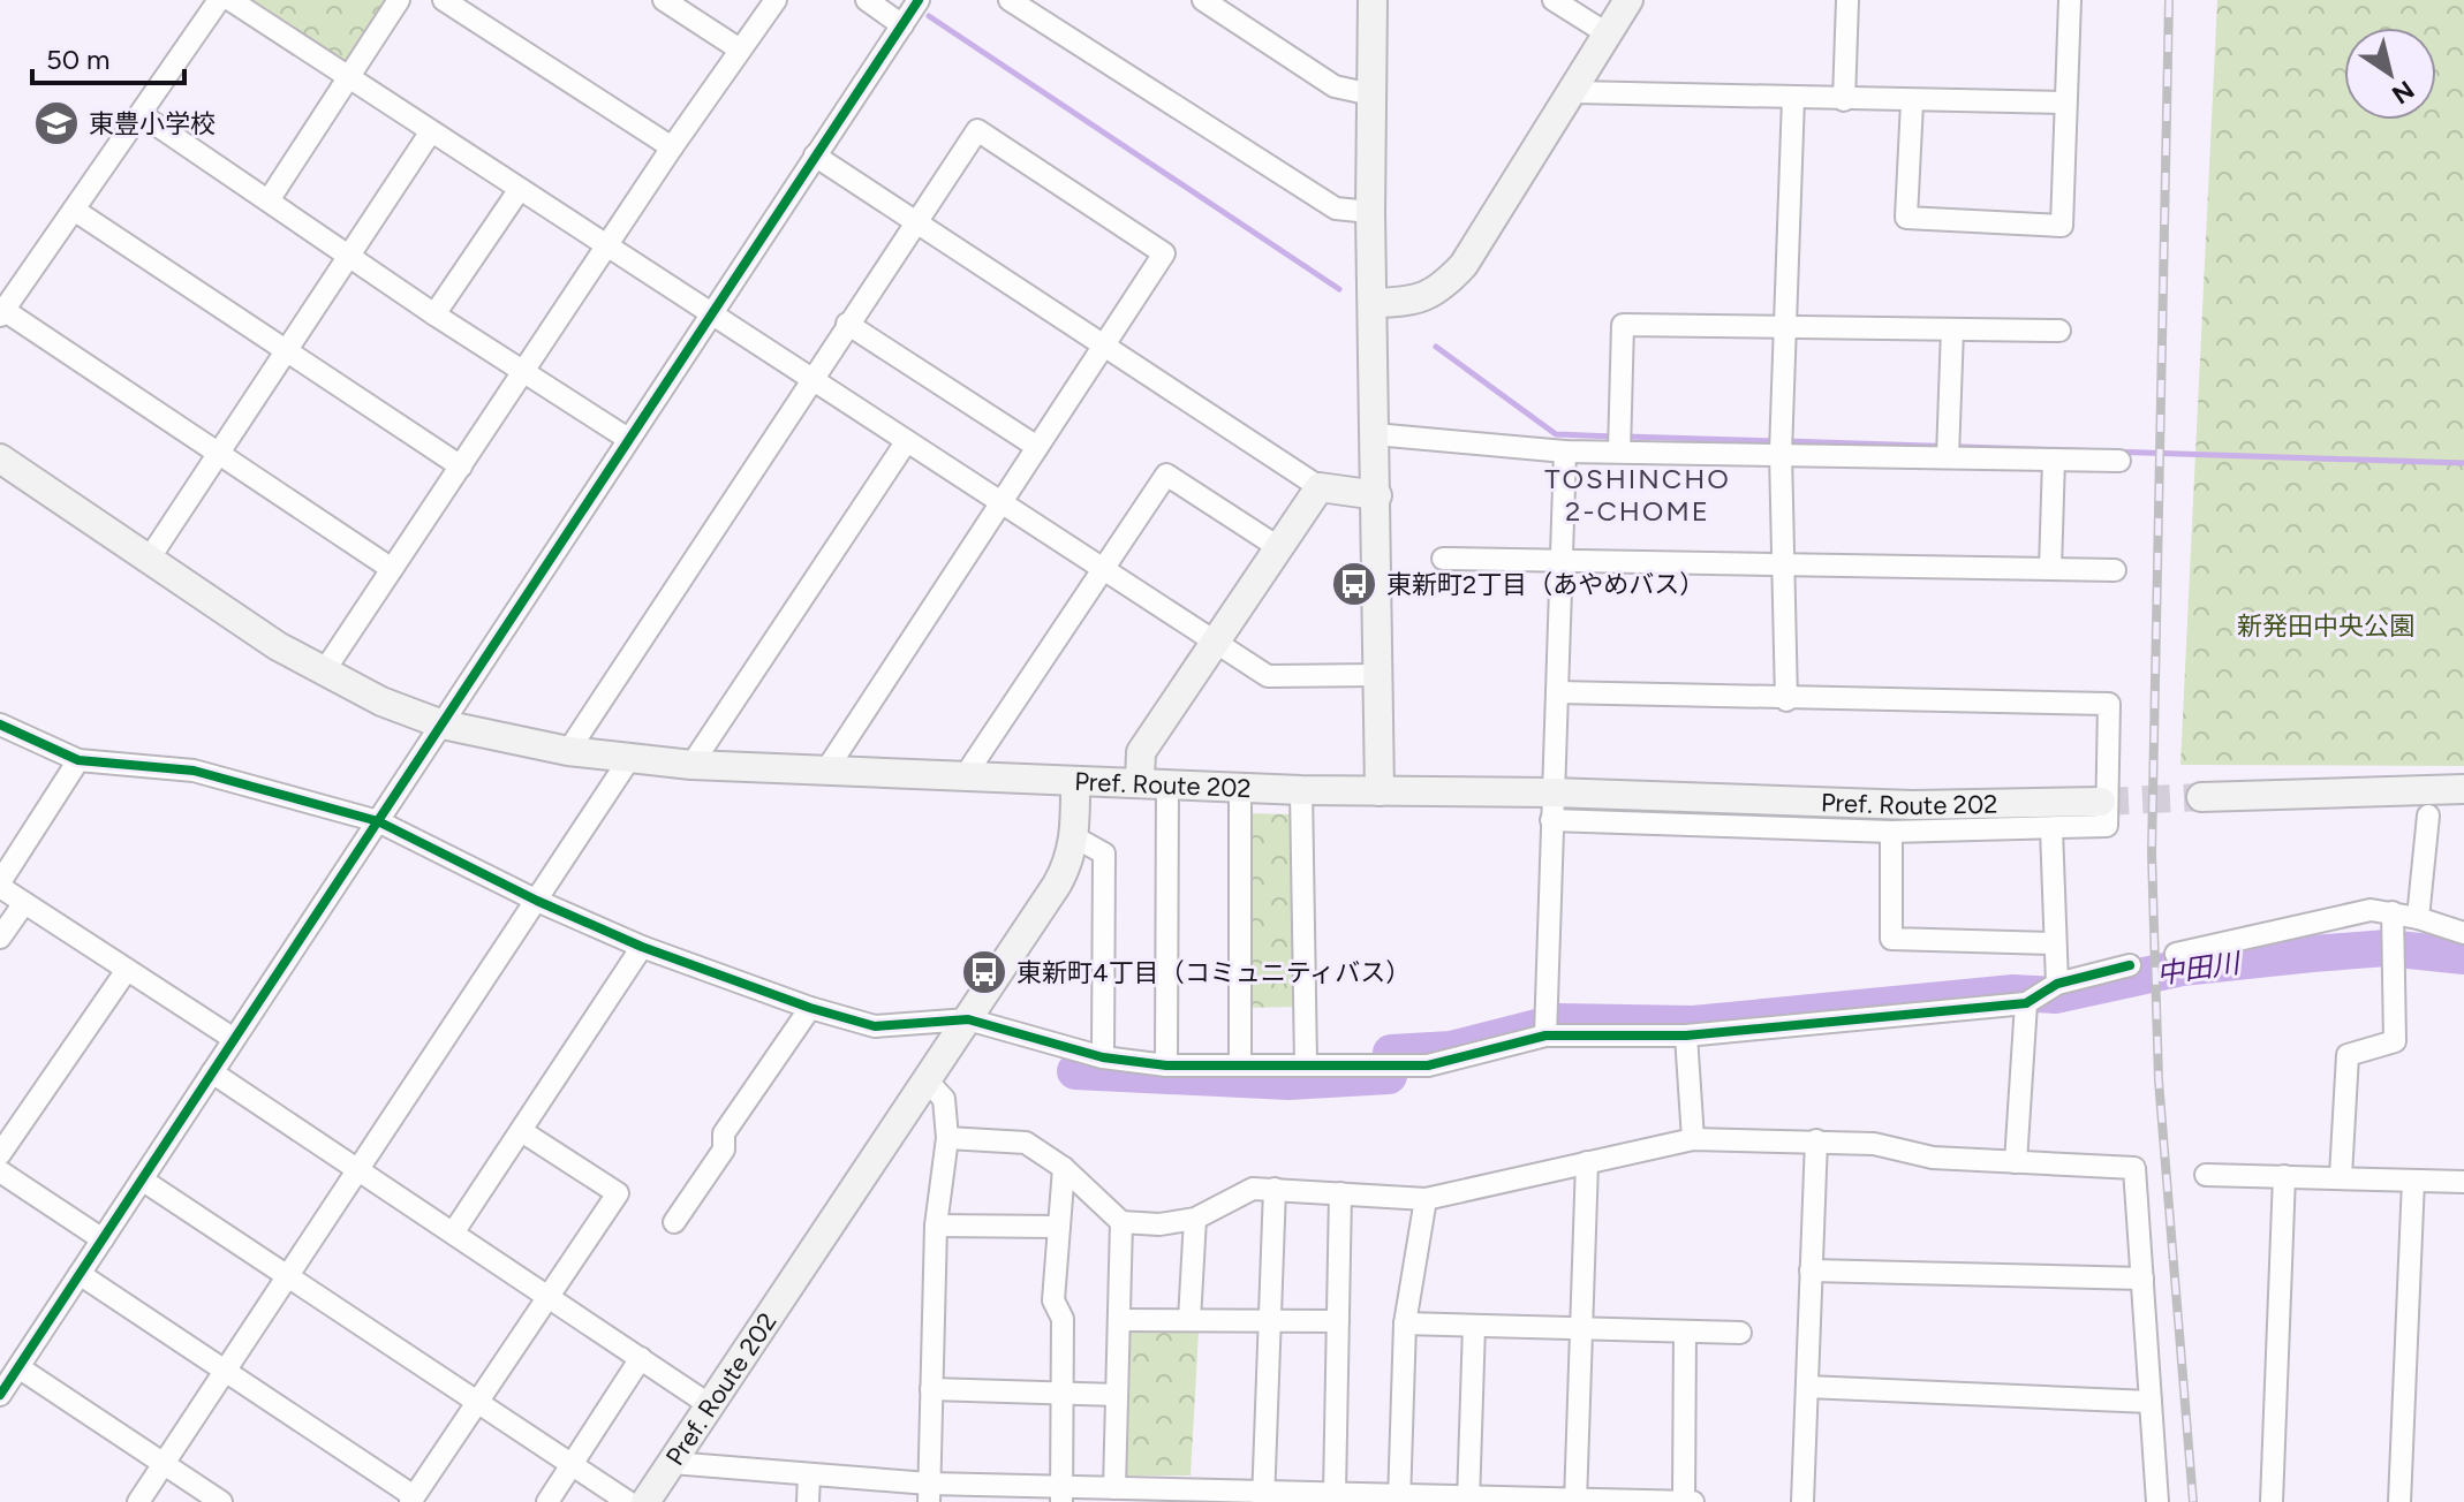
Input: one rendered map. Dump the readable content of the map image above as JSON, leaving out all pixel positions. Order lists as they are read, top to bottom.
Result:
{
  "streets": {
    "street": ["Pref. Route 202"]
  },
  "districts": ["TOSHINCHO 2-CHOME"],
  "water": ["中田川"],
  "parks": ["新発田中央公園"],
  "places": {
    "school or university": ["東豊小学校"],
    "bus stop": ["東新町2丁目（あやめバス）", "東新町4丁目（コミュニティバス）"]
  },
  "scale_bar": "50 m",
  "north": "bottom right"
}
